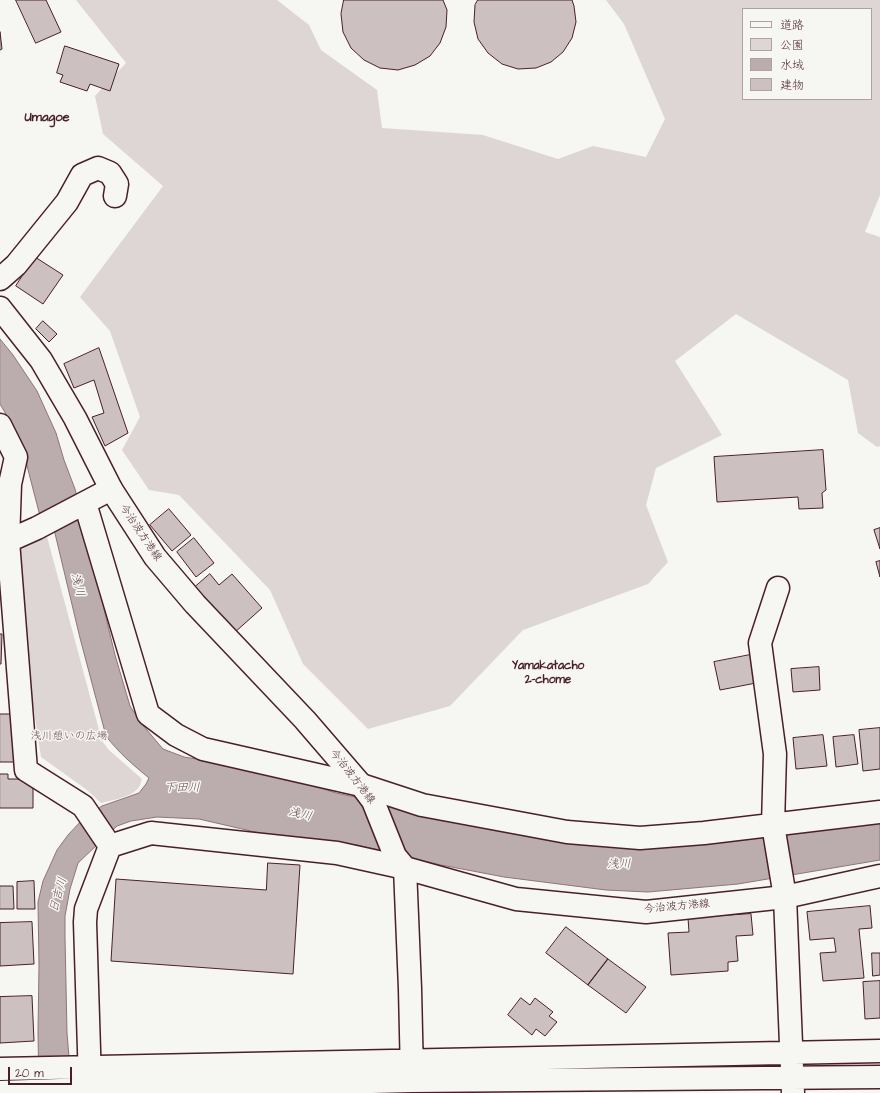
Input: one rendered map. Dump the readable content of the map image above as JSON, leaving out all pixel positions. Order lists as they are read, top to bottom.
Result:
{
  "streets": {
    "street": ["今治波方港線"]
  },
  "districts": ["Umagoe", "Yamakatacho 2-chome"],
  "water": ["浅川", "下田川", "日吉川"],
  "parks": ["浅川憩いの広場"],
  "legend": [
    "道路",
    "公園",
    "水域",
    "建物"
  ],
  "scale_bar": "20 m"
}
